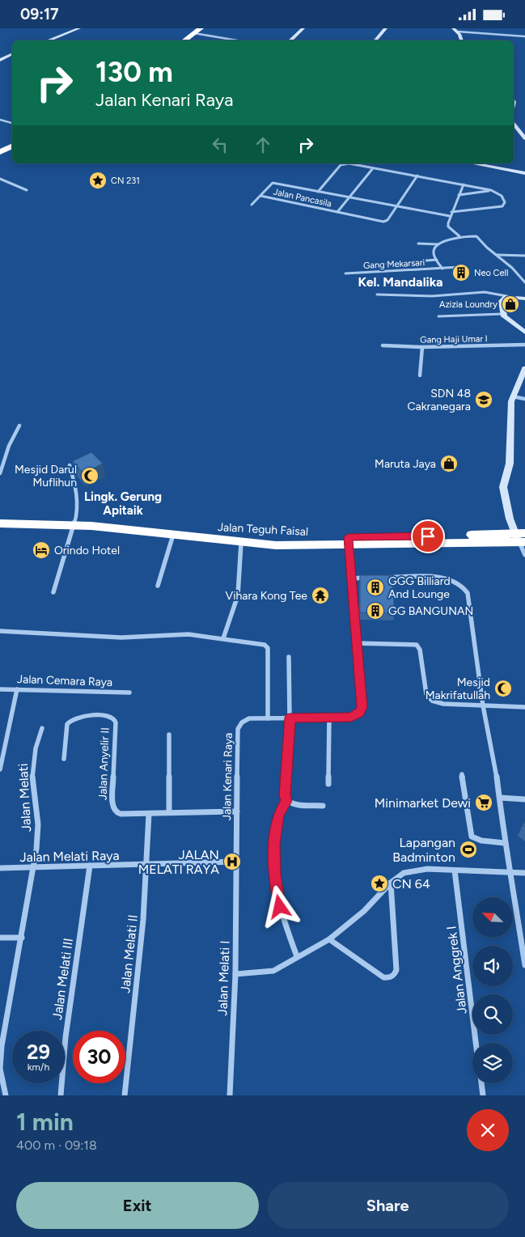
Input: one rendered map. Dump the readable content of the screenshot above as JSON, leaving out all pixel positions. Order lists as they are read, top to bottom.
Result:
{
  "streets": {
    "highway": ["Jalan Teguh Faisal"],
    "street": [
      "Jalan Pancasila",
      "Gang Mekarsari",
      "Gang Haji Umar I",
      "Jalan Cemara Raya",
      "Jalan Anyelir II",
      "Jalan Kenari Raya",
      "Jalan Melati",
      "Jalan Melati Raya",
      "Jalan Melati II",
      "Jalan Anggrek I",
      "Jalan Melati I",
      "Jalan Melati III"
    ]
  },
  "crossings": [
    ["Jalan Teguh Faisal", "Jalan Kenari Raya"],
    ["Jalan Anyelir II", "Jalan Melati II"],
    ["Jalan Kenari Raya", "Jalan Melati Raya"],
    ["Jalan Kenari Raya", "Jalan Melati I"],
    ["Jalan Melati", "Jalan Melati Raya"],
    ["Jalan Melati Raya", "Jalan Melati II"],
    ["Jalan Melati Raya", "Jalan Melati I"],
    ["Jalan Melati Raya", "Jalan Melati III"]
  ],
  "districts": ["Kel. Mandalika", "Lingk. Gerung Apitaik"],
  "places": {
    "place": ["CN 231", "CN 64"],
    "building": ["Neo Cell", "GGG Billiard And Lounge", "GG BANGUNAN"],
    "shop": ["Azizia Loundry", "Maruta Jaya"],
    "school or university": ["SDN 48 Cakranegara"],
    "mosque": ["Mesjid Darul Muflihun", "Mesjid Makrifatullah"],
    "hotel": ["Orindo Hotel"],
    "temple": ["Vihara Kong Tee"],
    "supermarket": ["Minimarket Dewi"],
    "sports": ["Lapangan Badminton"],
    "hospital": ["JALAN MELATI RAYA"]
  },
  "north": "top left",
  "page": {
    "status": "09:17",
    "turn": ["130 m", "Jalan Kenari Raya"],
    "speed": "29 km/h",
    "limit": "30",
    "heading": ["1 min", "400 m · 09:18"],
    "buttons": ["Exit", "Share"]
  }
}
